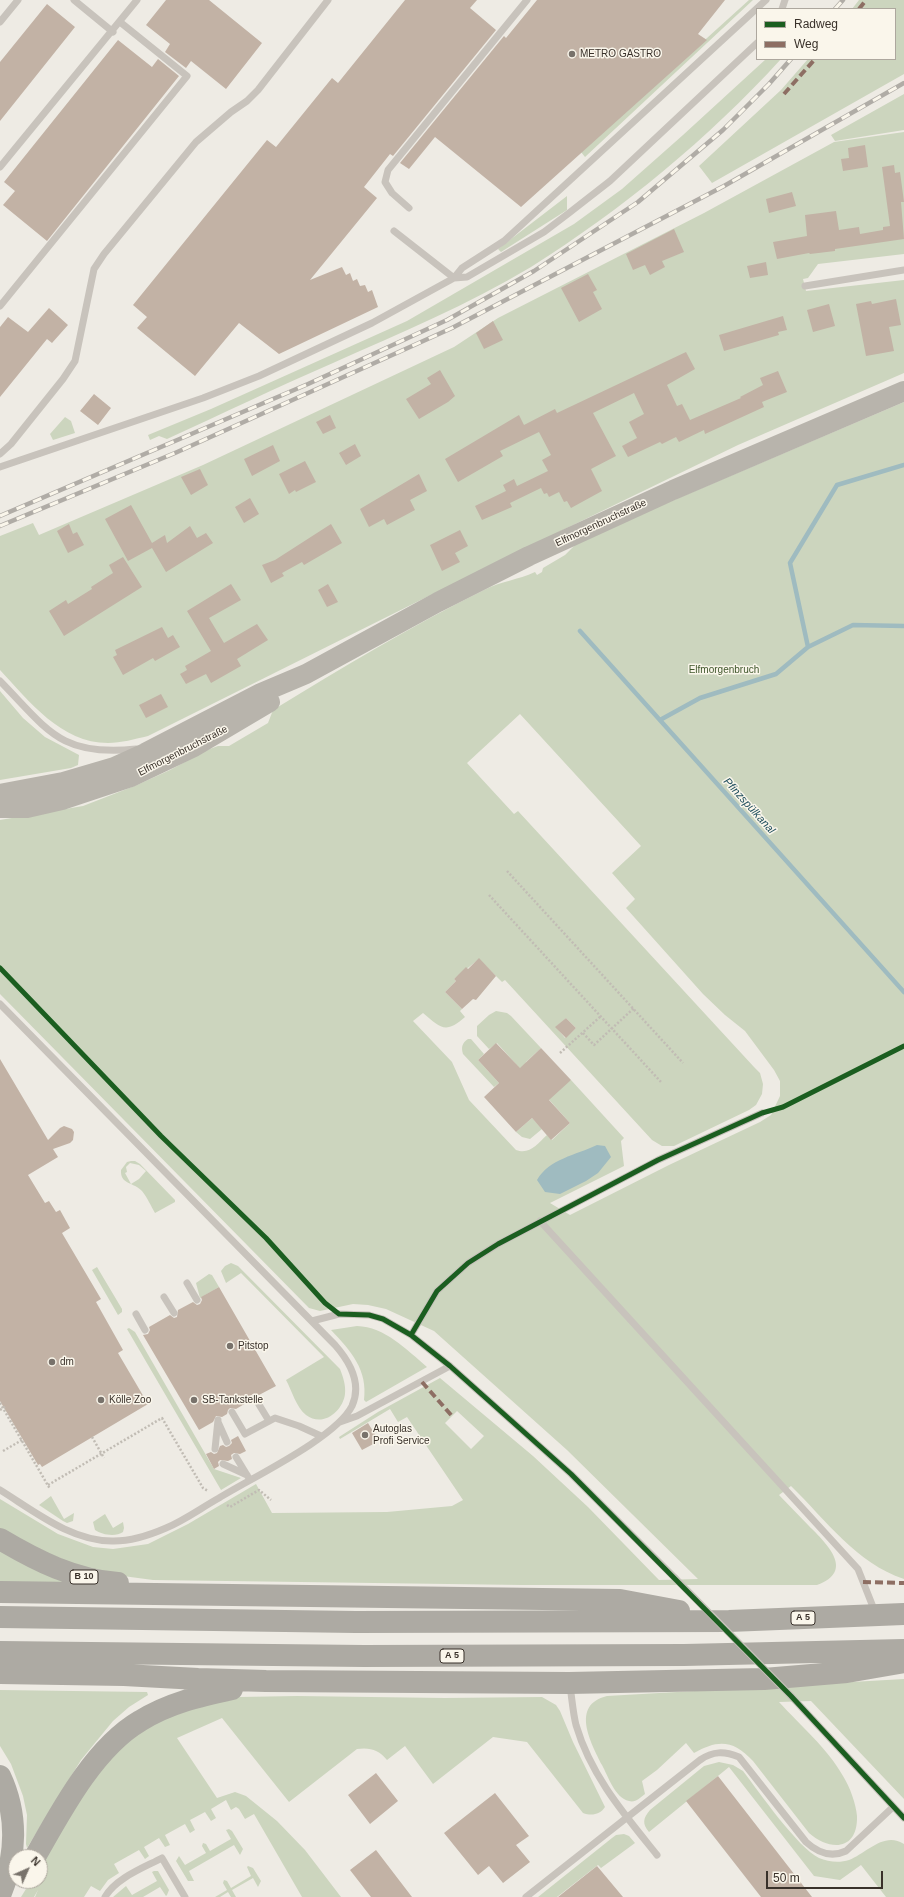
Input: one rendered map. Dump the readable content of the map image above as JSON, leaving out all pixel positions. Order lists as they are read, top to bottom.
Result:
{
  "streets": {
    "highway": ["B 10", "A 5"],
    "main road": ["Elfmorgenbruchstraße"]
  },
  "water": ["Pfinzspülkanal"],
  "parks": ["Elfmorgenbruch"],
  "places": [
    "METRO GASTRO",
    "Pitstop",
    "dm",
    "Kölle Zoo",
    "SB-Tankstelle",
    "Autoglas Profi Service"
  ],
  "legend": ["Radweg", "Weg"],
  "scale_bar": "50 m",
  "north": "top right"
}
